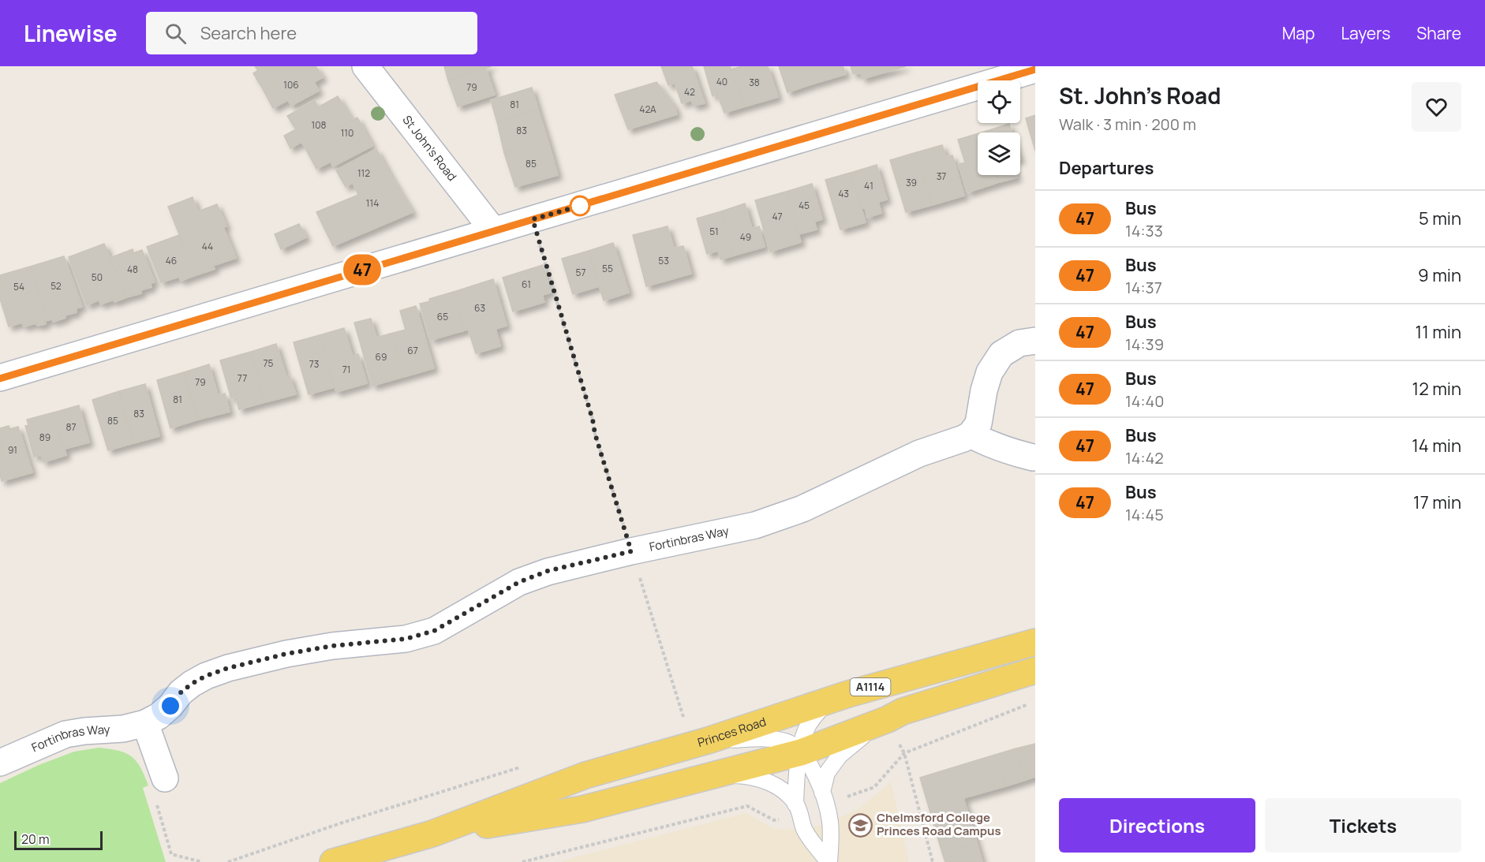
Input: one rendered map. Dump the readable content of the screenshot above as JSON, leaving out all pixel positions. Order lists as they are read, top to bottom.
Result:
{
  "streets": {
    "main road": ["A1114", "Princes Road"],
    "street": ["St John's Road", "Fortinbras Way"]
  },
  "places": {
    "school or university": ["Chelmsford College Princes Road Campus"]
  },
  "lines": ["bus line 47"],
  "house_numbers": [
    "40",
    "38",
    "106",
    "79",
    "42",
    "81",
    "42A",
    "108",
    "83",
    "110",
    "85",
    "112",
    "37",
    "39",
    "41",
    "43",
    "114",
    "45",
    "47",
    "51",
    "49",
    "44",
    "46",
    "53",
    "55",
    "48",
    "57",
    "50",
    "61",
    "52",
    "54",
    "63",
    "65",
    "67",
    "69",
    "75",
    "73",
    "71",
    "77",
    "79",
    "81",
    "83",
    "85",
    "87",
    "89",
    "91"
  ],
  "scale_bar": "20 m",
  "page": {
    "header": "Linewise",
    "search": "Search here",
    "nav": ["Map", "Layers", "Share"],
    "on_map": "47",
    "heading": [
      ["St. John's Road", "Walk · 3 min · 200 m"],
      "Departures"
    ],
    "list": [
      {
        "mark": "47",
        "name": "Bus",
        "note": "14:33",
        "value": "5 min"
      },
      {
        "mark": "47",
        "name": "Bus",
        "note": "14:37",
        "value": "9 min"
      },
      {
        "mark": "47",
        "name": "Bus",
        "note": "14:39",
        "value": "11 min"
      },
      {
        "mark": "47",
        "name": "Bus",
        "note": "14:40",
        "value": "12 min"
      },
      {
        "mark": "47",
        "name": "Bus",
        "note": "14:42",
        "value": "14 min"
      },
      {
        "mark": "47",
        "name": "Bus",
        "note": "14:45",
        "value": "17 min"
      }
    ],
    "buttons": ["Directions", "Tickets"],
    "scale": "20 m"
  }
}
